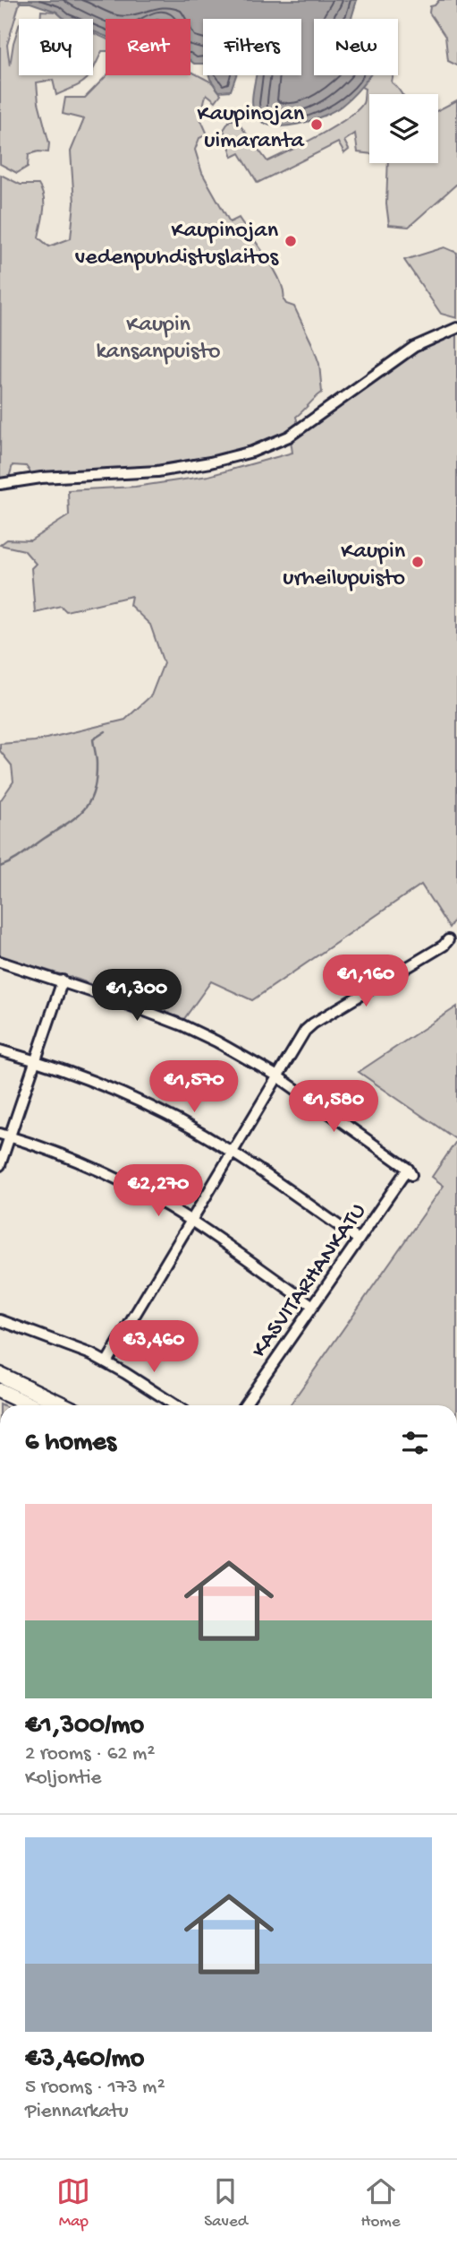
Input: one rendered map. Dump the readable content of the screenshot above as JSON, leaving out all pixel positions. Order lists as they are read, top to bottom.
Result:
{
  "streets": {
    "street": ["KASVITARHANKATU"]
  },
  "parks": ["Kaupin kansanpuisto"],
  "places": ["Kaupinojan uimaranta", "Kaupinojan vedenpuhdistuslaitos", "Kaupin urheilupuisto"],
  "page": {
    "chip": [
      "Buy",
      "Rent",
      "Filters",
      "New"
    ],
    "price": [
      "€1,160",
      "€1,300",
      "€1,570",
      "€1,580",
      "€2,270",
      "€3,460"
    ],
    "heading": "6 homes",
    "list": [
      {
        "name": "€1,300/mo",
        "note": "2 rooms · 62 m² · Koljontie"
      },
      {
        "name": "€3,460/mo",
        "note": "5 rooms · 173 m² · Piennarkatu"
      }
    ],
    "tabs": ["Map", "Saved", "Home"]
  }
}
